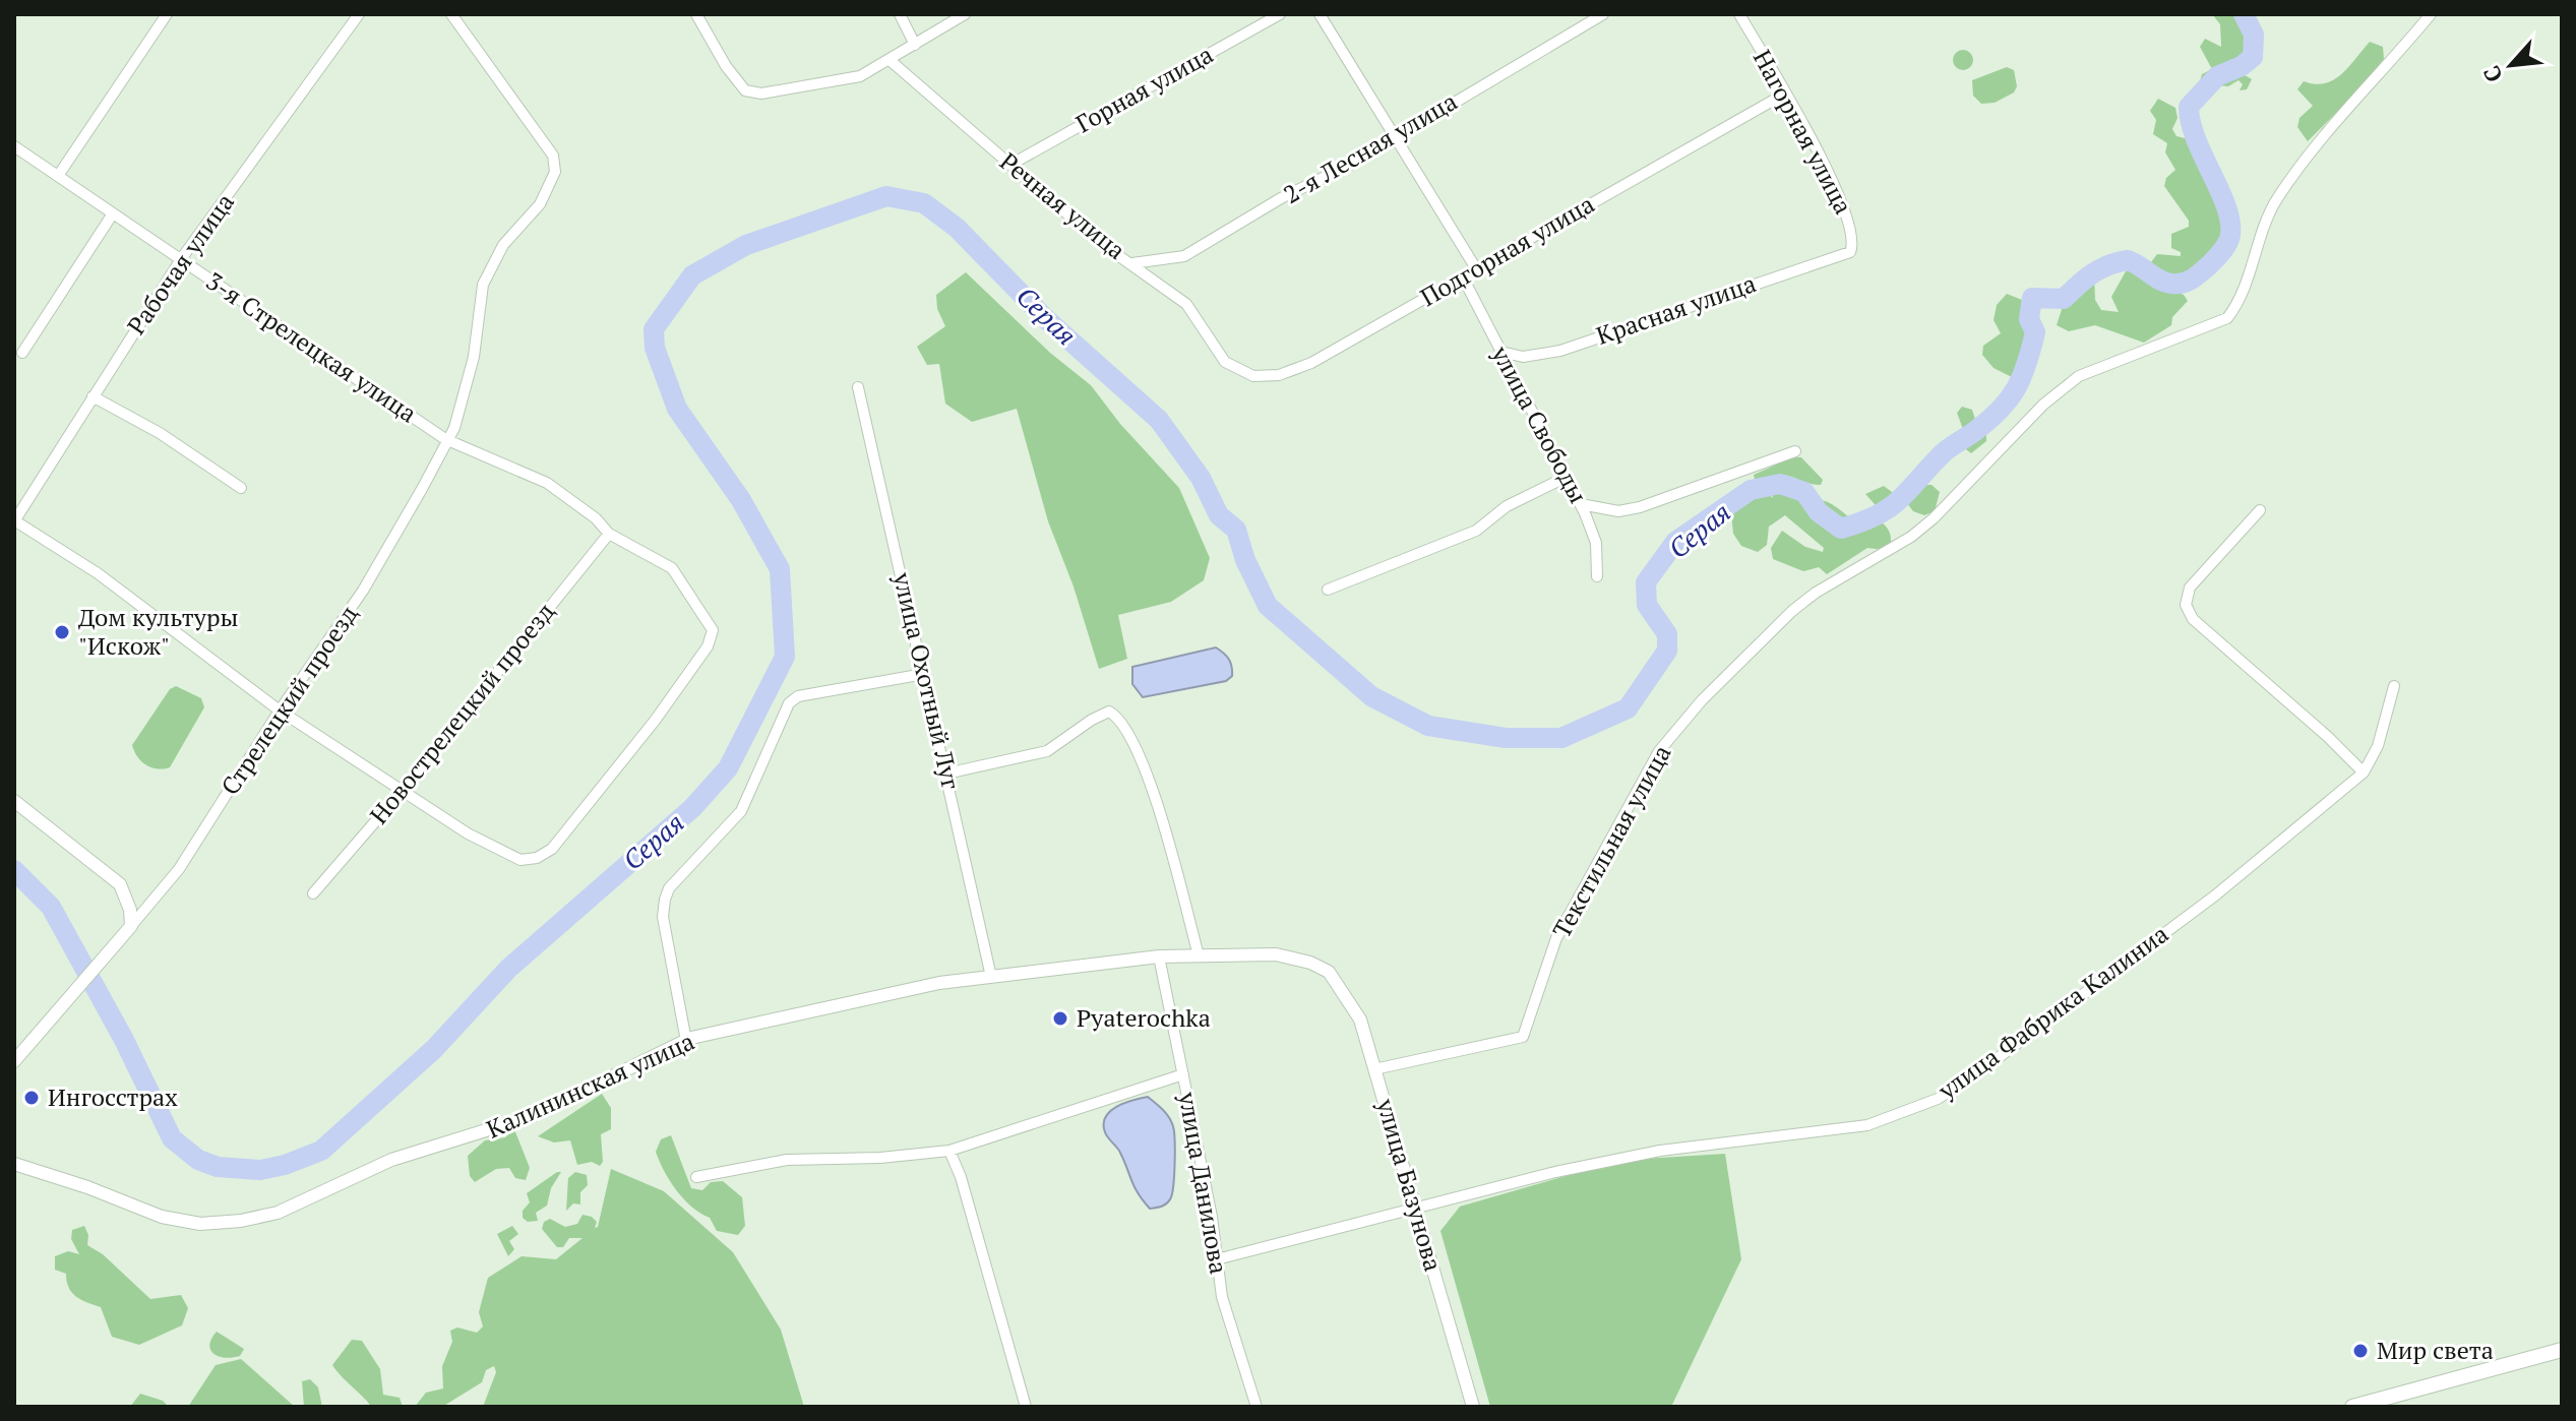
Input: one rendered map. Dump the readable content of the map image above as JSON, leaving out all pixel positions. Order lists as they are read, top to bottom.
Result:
{
  "streets": {
    "street": [
      "Горная улица",
      "Нагорная улица",
      "2-я Лесная улица",
      "Речная улица",
      "Подгорная улица",
      "Рабочая улица",
      "Красная улица",
      "3-я Стрелецкая улица",
      "улица Свободы",
      "улица Охотный Луг",
      "Стрелецкий проезд",
      "Новострелецкий проезд",
      "Текстильная улица",
      "улица Фабрика Калиниа",
      "Калининская улица",
      "улица Данилова",
      "улица Базунова"
    ]
  },
  "crossings": [
    ["Горная улица", "Речная улица"],
    ["Нагорная улица", "Подгорная улица"],
    ["Нагорная улица", "Красная улица"],
    ["2-я Лесная улица", "Речная улица"],
    ["Речная улица", "Подгорная улица"],
    ["Подгорная улица", "улица Свободы"],
    ["Рабочая улица", "3-я Стрелецкая улица"],
    ["Красная улица", "улица Свободы"],
    ["3-я Стрелецкая улица", "Стрелецкий проезд"],
    ["3-я Стрелецкая улица", "Новострелецкий проезд"],
    ["улица Охотный Луг", "Калининская улица"],
    ["Текстильная улица", "улица Базунова"],
    ["улица Фабрика Калиниа", "улица Данилова"],
    ["улица Фабрика Калиниа", "улица Базунова"],
    ["Калининская улица", "улица Данилова"],
    ["Калининская улица", "улица Базунова"]
  ],
  "water": ["Серая"],
  "places": [
    "Дом культуры \"Искож\"",
    "Pyaterochka",
    "Ингосстрах",
    "Мир света"
  ],
  "north": "bottom left"
}
